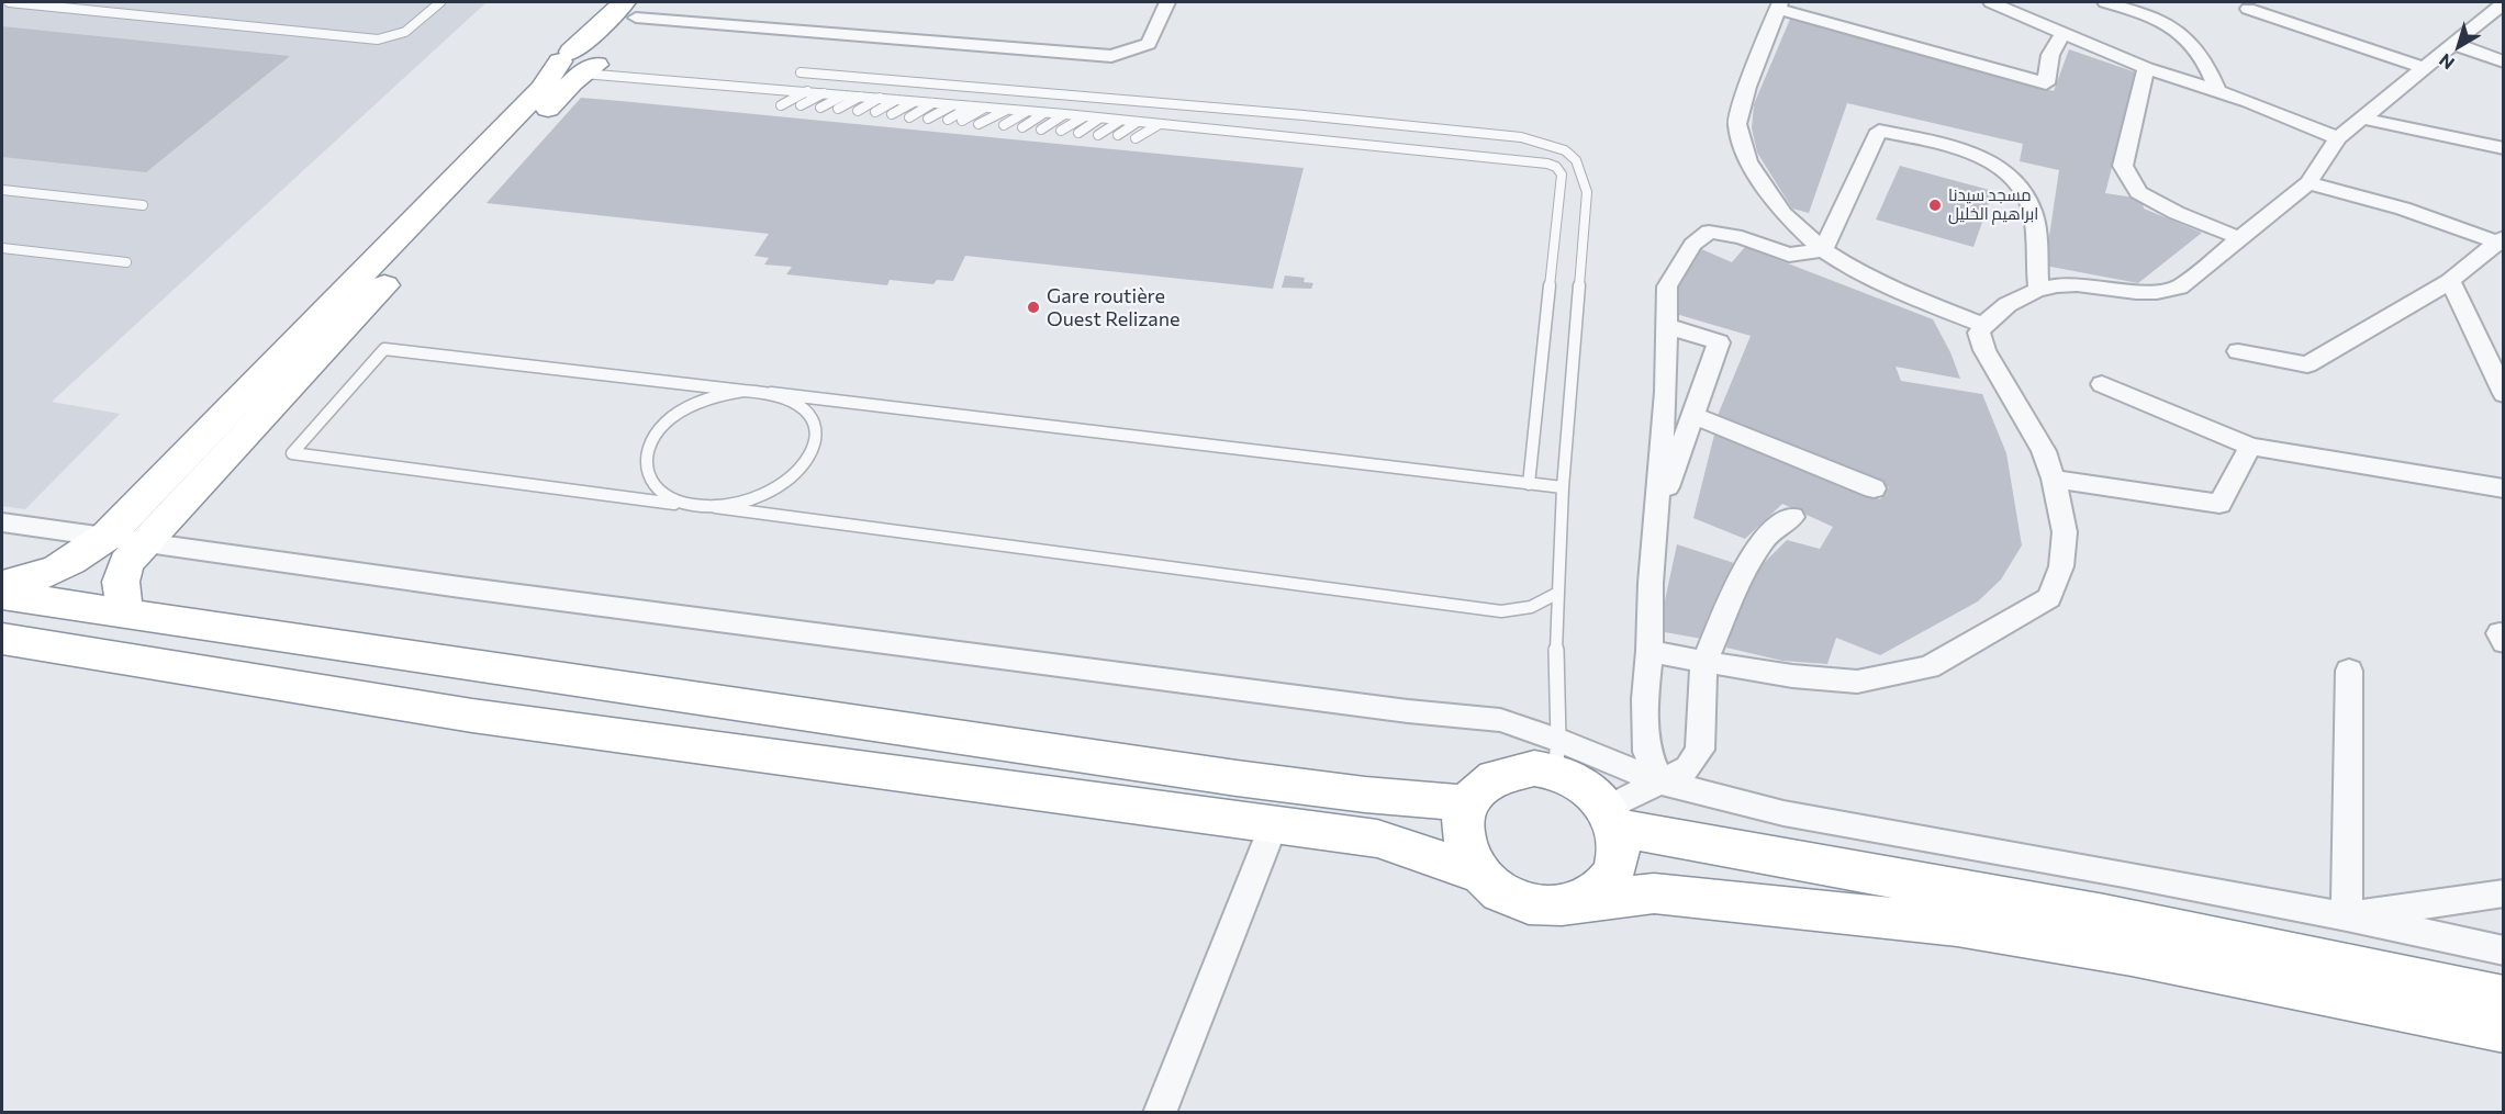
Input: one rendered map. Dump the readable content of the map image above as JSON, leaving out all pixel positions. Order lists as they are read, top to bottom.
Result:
{
  "places": ["مسجد سيدنا ابراهيم الخليل", "Gare routière Ouest Relizane"],
  "north": "bottom left"
}
